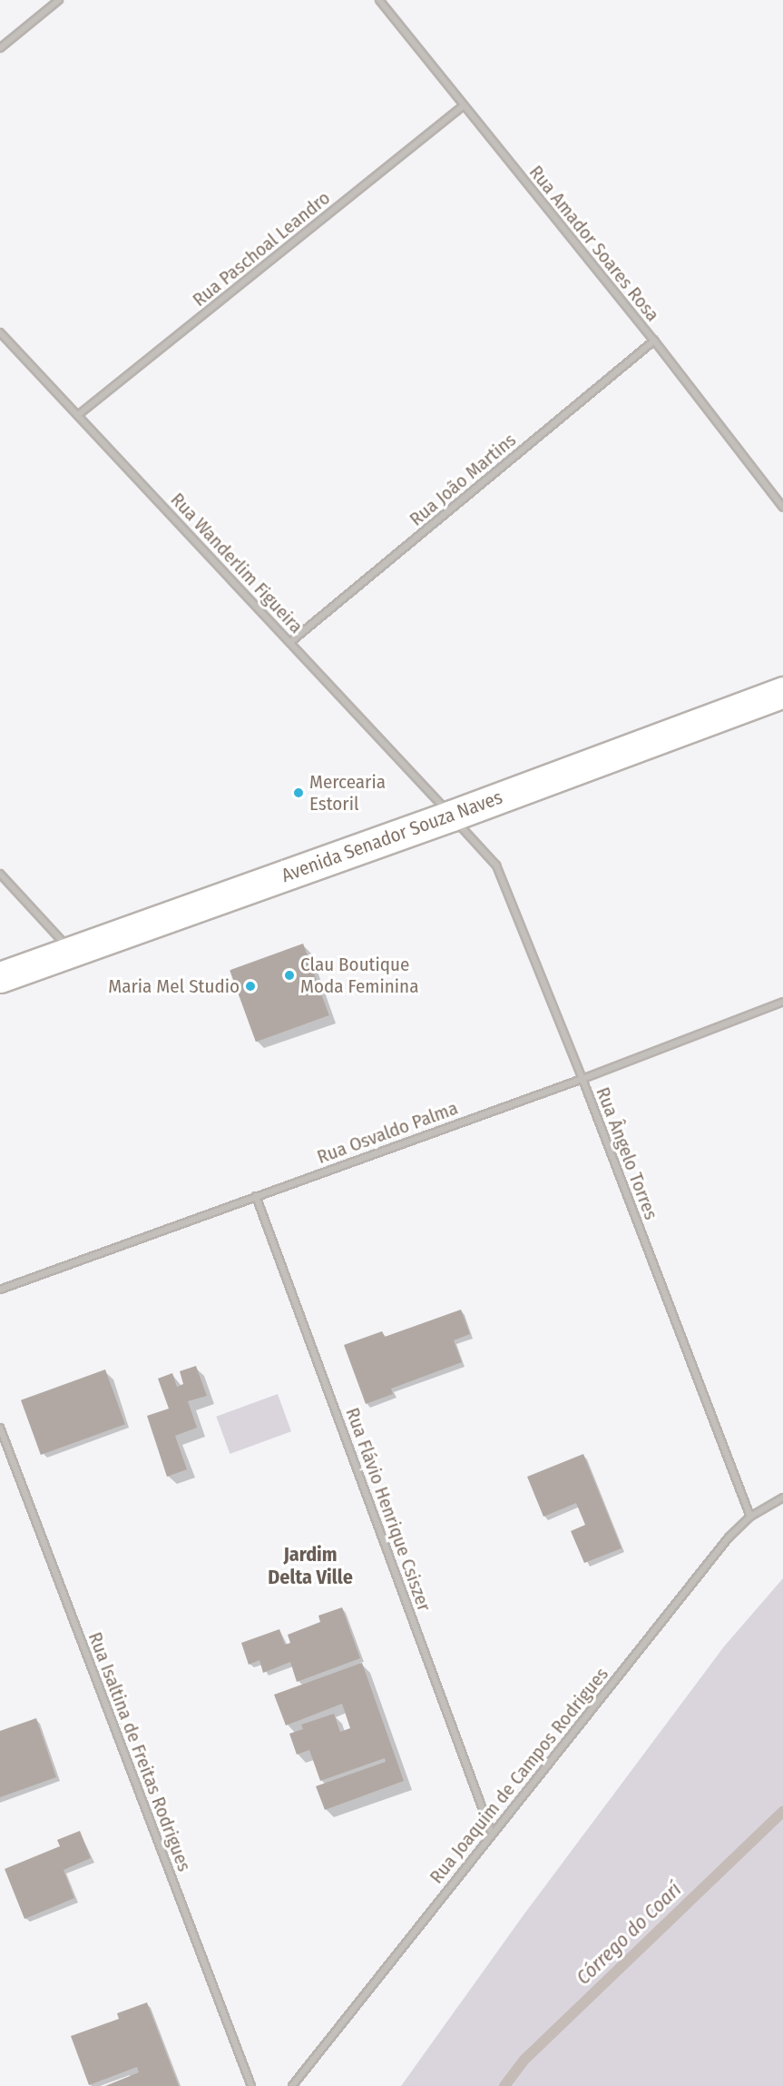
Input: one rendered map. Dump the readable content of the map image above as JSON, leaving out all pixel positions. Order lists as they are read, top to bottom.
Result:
{
  "streets": {
    "street": [
      "Rua Amador Soares Rosa",
      "Rua Paschoal Leandro",
      "Rua João Martins",
      "Rua Wanderlim Figueira",
      "Avenida Senador Souza Naves",
      "Rua Osvaldo Palma",
      "Rua Ângelo Torres",
      "Rua Flávio Henrique Csiszer",
      "Rua Isaltina de Freitas Rodrigues",
      "Rua Joaquim de Campos Rodrigues"
    ]
  },
  "crossings": [
    ["Rua Amador Soares Rosa", "Rua Paschoal Leandro"],
    ["Rua Amador Soares Rosa", "Rua João Martins"],
    ["Rua Paschoal Leandro", "Rua Wanderlim Figueira"],
    ["Rua João Martins", "Rua Wanderlim Figueira"],
    ["Rua Wanderlim Figueira", "Avenida Senador Souza Naves"],
    ["Rua Wanderlim Figueira", "Rua Ângelo Torres"],
    ["Avenida Senador Souza Naves", "Rua Ângelo Torres"],
    ["Rua Osvaldo Palma", "Rua Ângelo Torres"],
    ["Rua Osvaldo Palma", "Rua Flávio Henrique Csiszer"],
    ["Rua Ângelo Torres", "Rua Joaquim de Campos Rodrigues"],
    ["Rua Flávio Henrique Csiszer", "Rua Joaquim de Campos Rodrigues"]
  ],
  "districts": ["Jardim Delta Ville"],
  "water": ["Córrego do Coarí"],
  "places": ["Mercearia Estoril", "Clau Boutique Moda Feminina", "Maria Mel Studio"]
}
